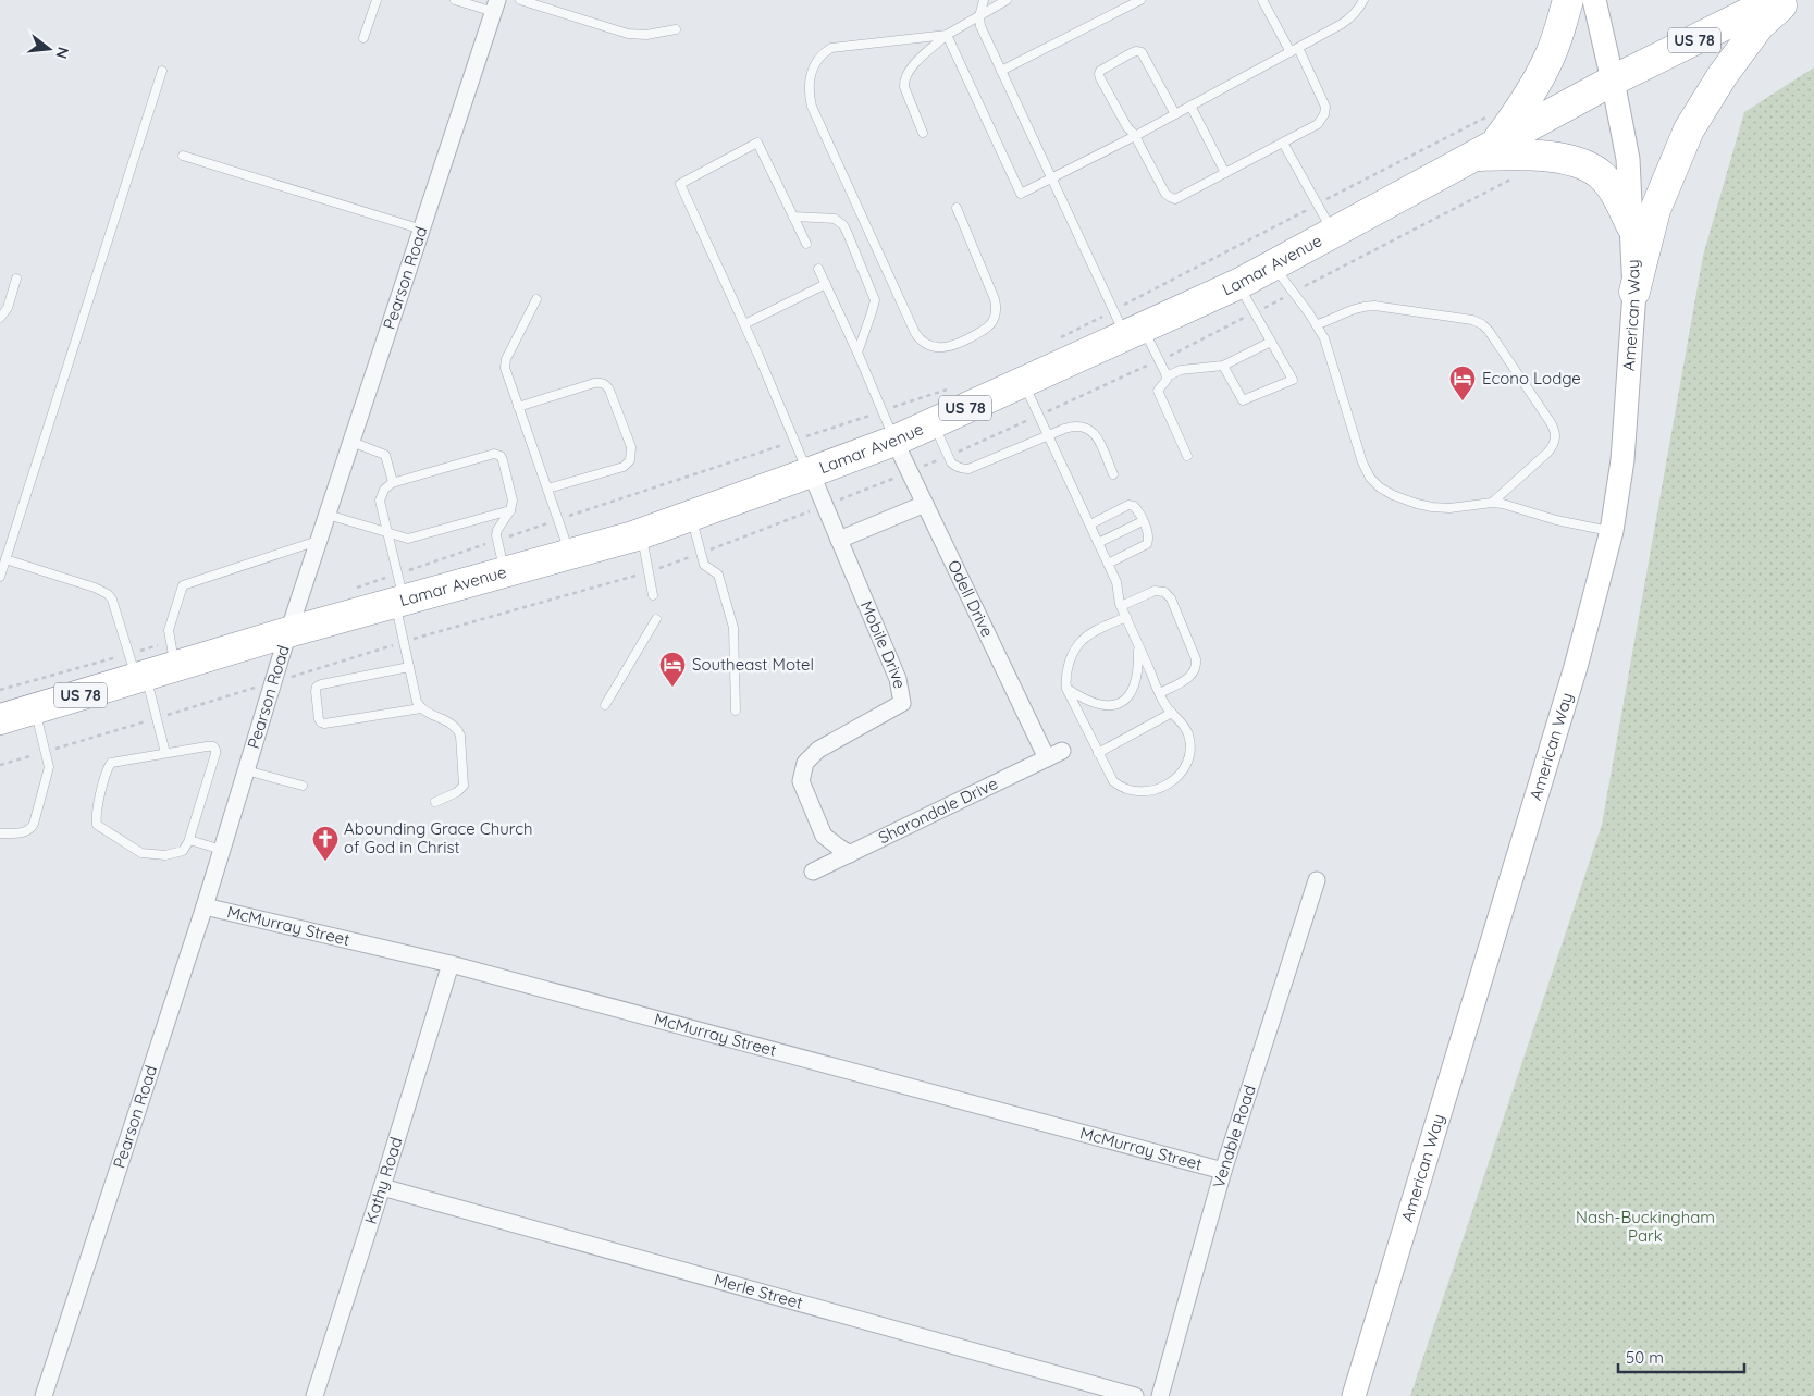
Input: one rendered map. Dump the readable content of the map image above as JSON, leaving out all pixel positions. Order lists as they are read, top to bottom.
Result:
{
  "streets": {
    "highway": ["US 78", "Lamar Avenue"],
    "main road": ["American Way"],
    "street": [
      "Pearson Road",
      "Odell Drive",
      "Mobile Drive",
      "Sharondale Drive",
      "McMurray Street",
      "Venable Road",
      "Kathy Road",
      "Merle Street"
    ]
  },
  "crossings": [
    ["Lamar Avenue", "Pearson Road"],
    ["Lamar Avenue", "American Way"],
    ["Lamar Avenue", "Odell Drive"],
    ["Lamar Avenue", "Mobile Drive"],
    ["Pearson Road", "McMurray Street"],
    ["Odell Drive", "Sharondale Drive"],
    ["Mobile Drive", "Sharondale Drive"],
    ["McMurray Street", "Venable Road"],
    ["McMurray Street", "Kathy Road"],
    ["Kathy Road", "Merle Street"]
  ],
  "parks": ["Nash-Buckingham Park"],
  "places": {
    "hotel": ["Econo Lodge", "Southeast Motel"],
    "church": ["Abounding Grace Church of God in Christ"]
  },
  "scale_bar": "50 m",
  "north": "right"
}
